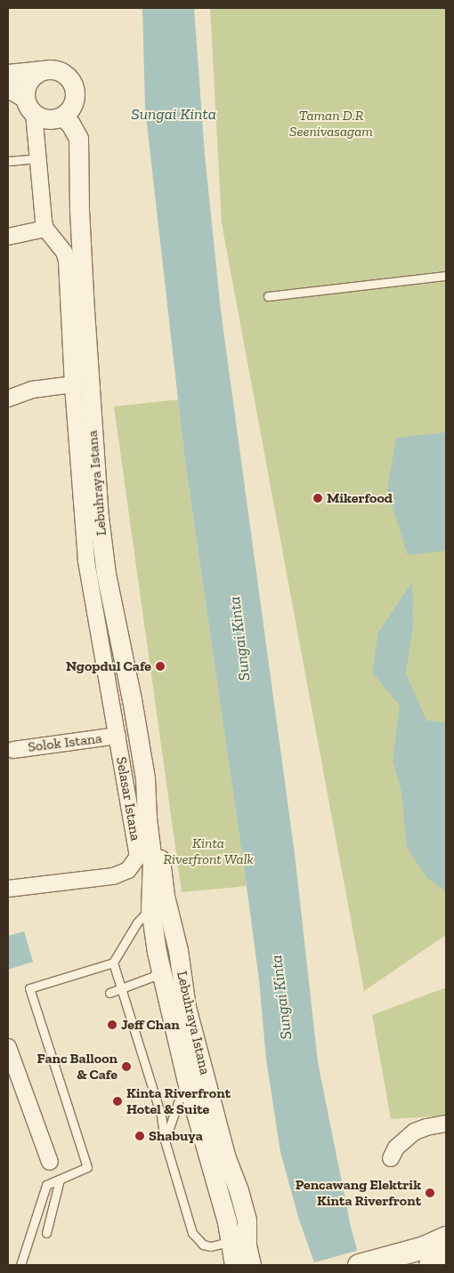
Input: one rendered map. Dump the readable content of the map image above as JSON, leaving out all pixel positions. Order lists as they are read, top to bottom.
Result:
{
  "streets": {
    "street": ["Lebuhraya Istana", "Solok Istana", "Selasar Istana"]
  },
  "crossings": [
    ["Solok Istana", "Selasar Istana"]
  ],
  "water": ["Sungai Kinta"],
  "parks": ["Taman D.R Seenivasagam", "Kinta Riverfront Walk"],
  "places": [
    "Mikerfood",
    "Ngopdul Cafe",
    "Jeff Chan",
    "Fanc Balloon & Cafe",
    "Kinta Riverfront Hotel & Suite",
    "Shabuya",
    "Pencawang Elektrik Kinta Riverfront"
  ]
}
